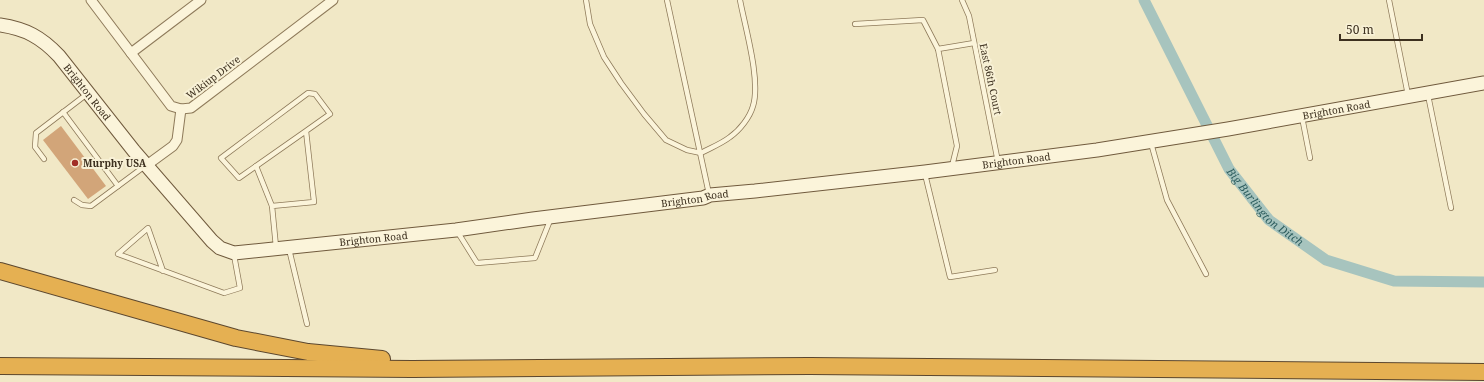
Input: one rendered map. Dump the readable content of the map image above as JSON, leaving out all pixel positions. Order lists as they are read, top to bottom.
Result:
{
  "streets": {
    "street": ["Wikiup Drive", "Brighton Road"],
    "lane": ["East 86th Court"]
  },
  "crossings": [
    ["East 86th Court", "Brighton Road"]
  ],
  "water": ["Big Burlington Ditch"],
  "places": ["Murphy USA"],
  "scale_bar": "50 m"
}
